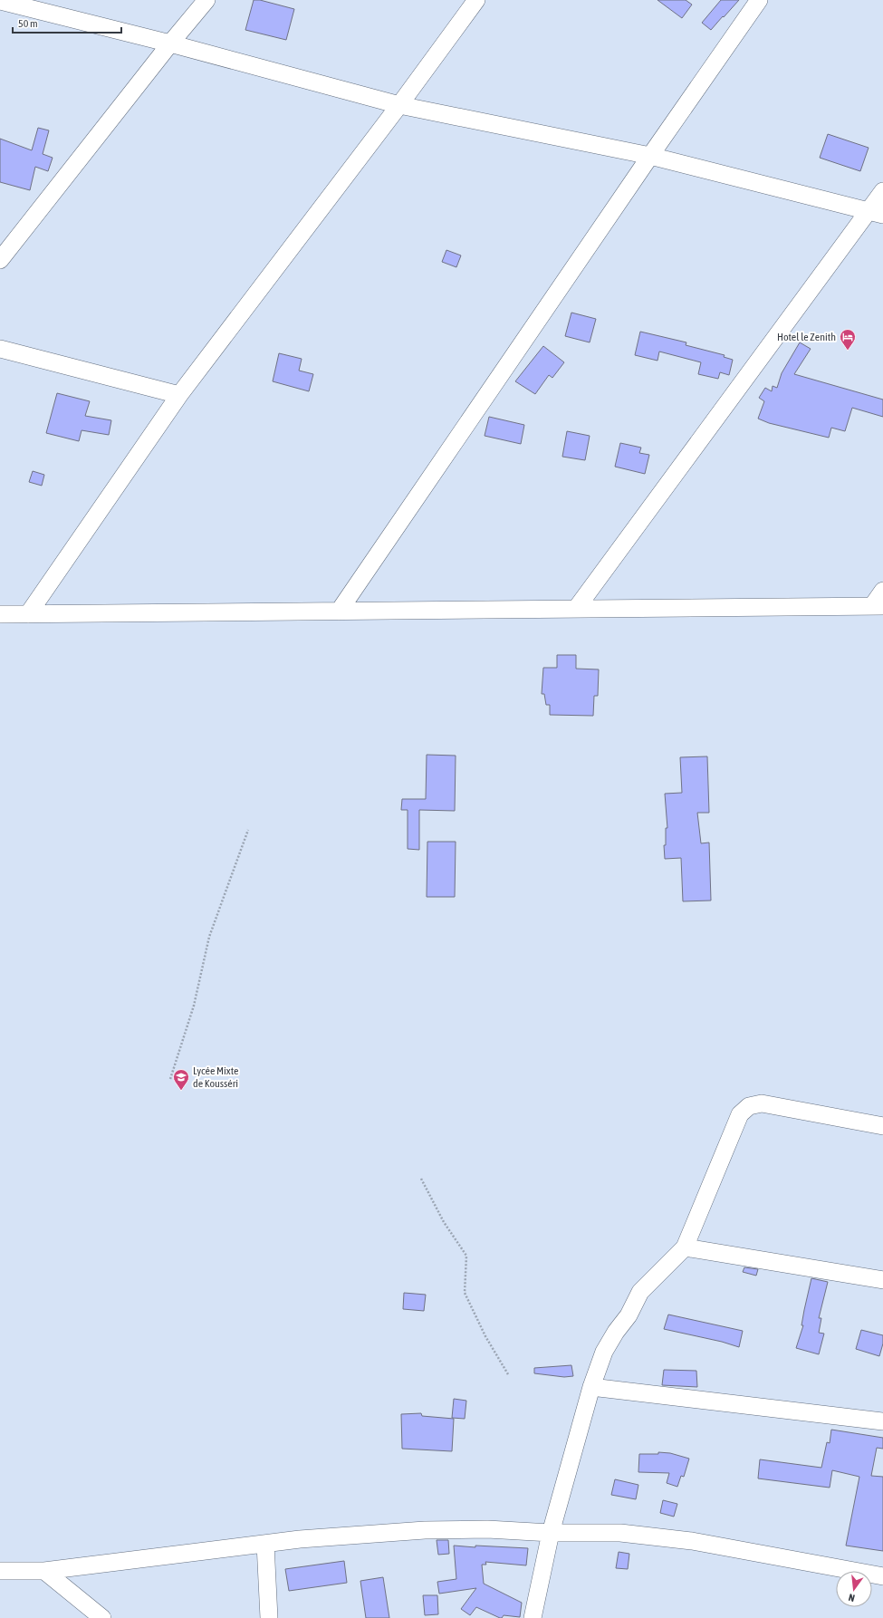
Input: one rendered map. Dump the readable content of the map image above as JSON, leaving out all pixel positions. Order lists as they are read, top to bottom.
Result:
{
  "places": {
    "hotel": ["Hotel le Zenith"],
    "school or university": ["Lycée Mixte de Kousséri"]
  },
  "scale_bar": "50 m",
  "north": "bottom"
}
